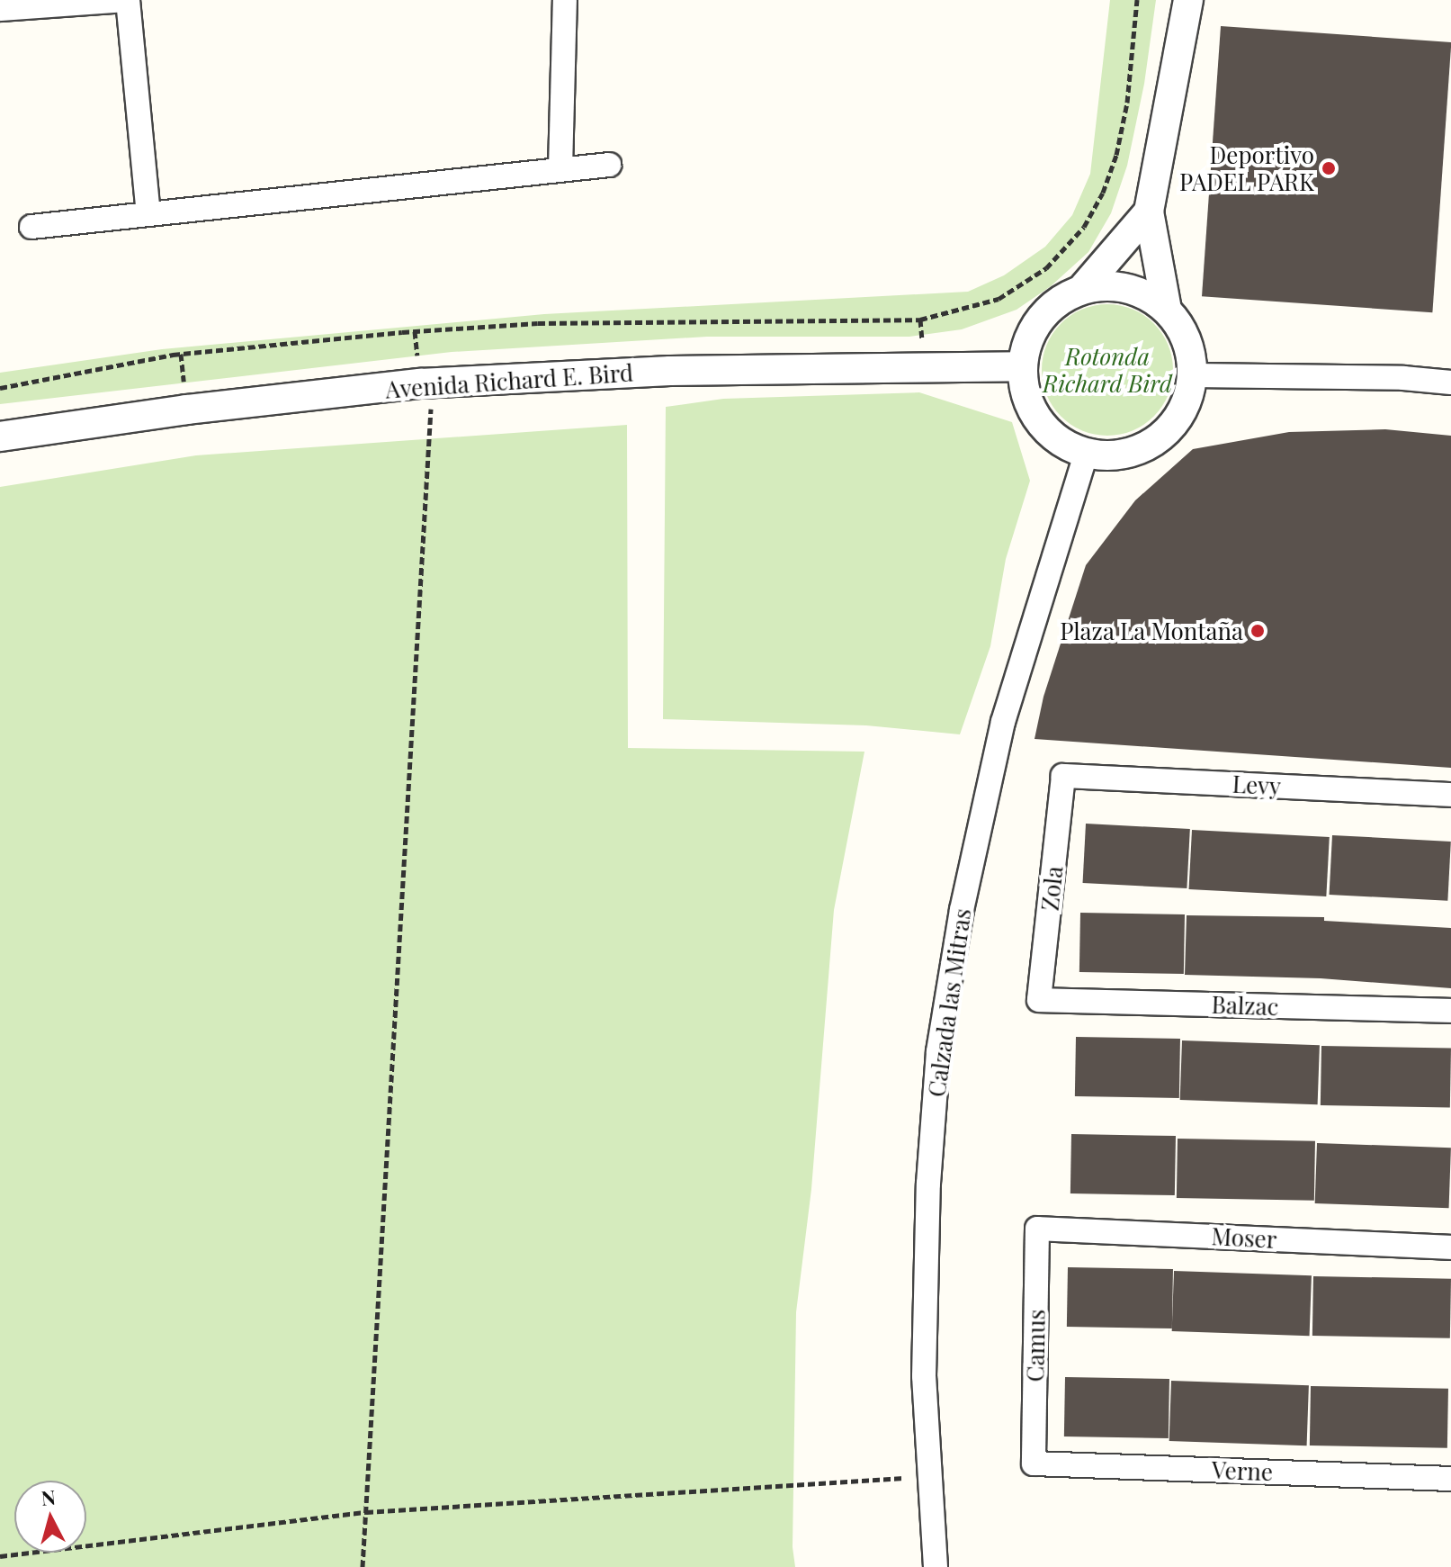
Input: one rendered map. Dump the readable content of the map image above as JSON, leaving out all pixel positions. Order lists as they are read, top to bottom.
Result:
{
  "streets": {
    "street": [
      "Avenida Richard E. Bird",
      "Levy",
      "Zola",
      "Calzada las Mitras",
      "Balzac",
      "Moser",
      "Camus",
      "Verne"
    ]
  },
  "crossings": [
    ["Avenida Richard E. Bird", "Calzada las Mitras"],
    ["Levy", "Zola"],
    ["Zola", "Balzac"],
    ["Moser", "Camus"],
    ["Camus", "Verne"]
  ],
  "parks": ["Rotonda Richard Bird"],
  "places": ["Deportivo PADEL PARK", "Plaza La Montaña"],
  "north": "top"
}
